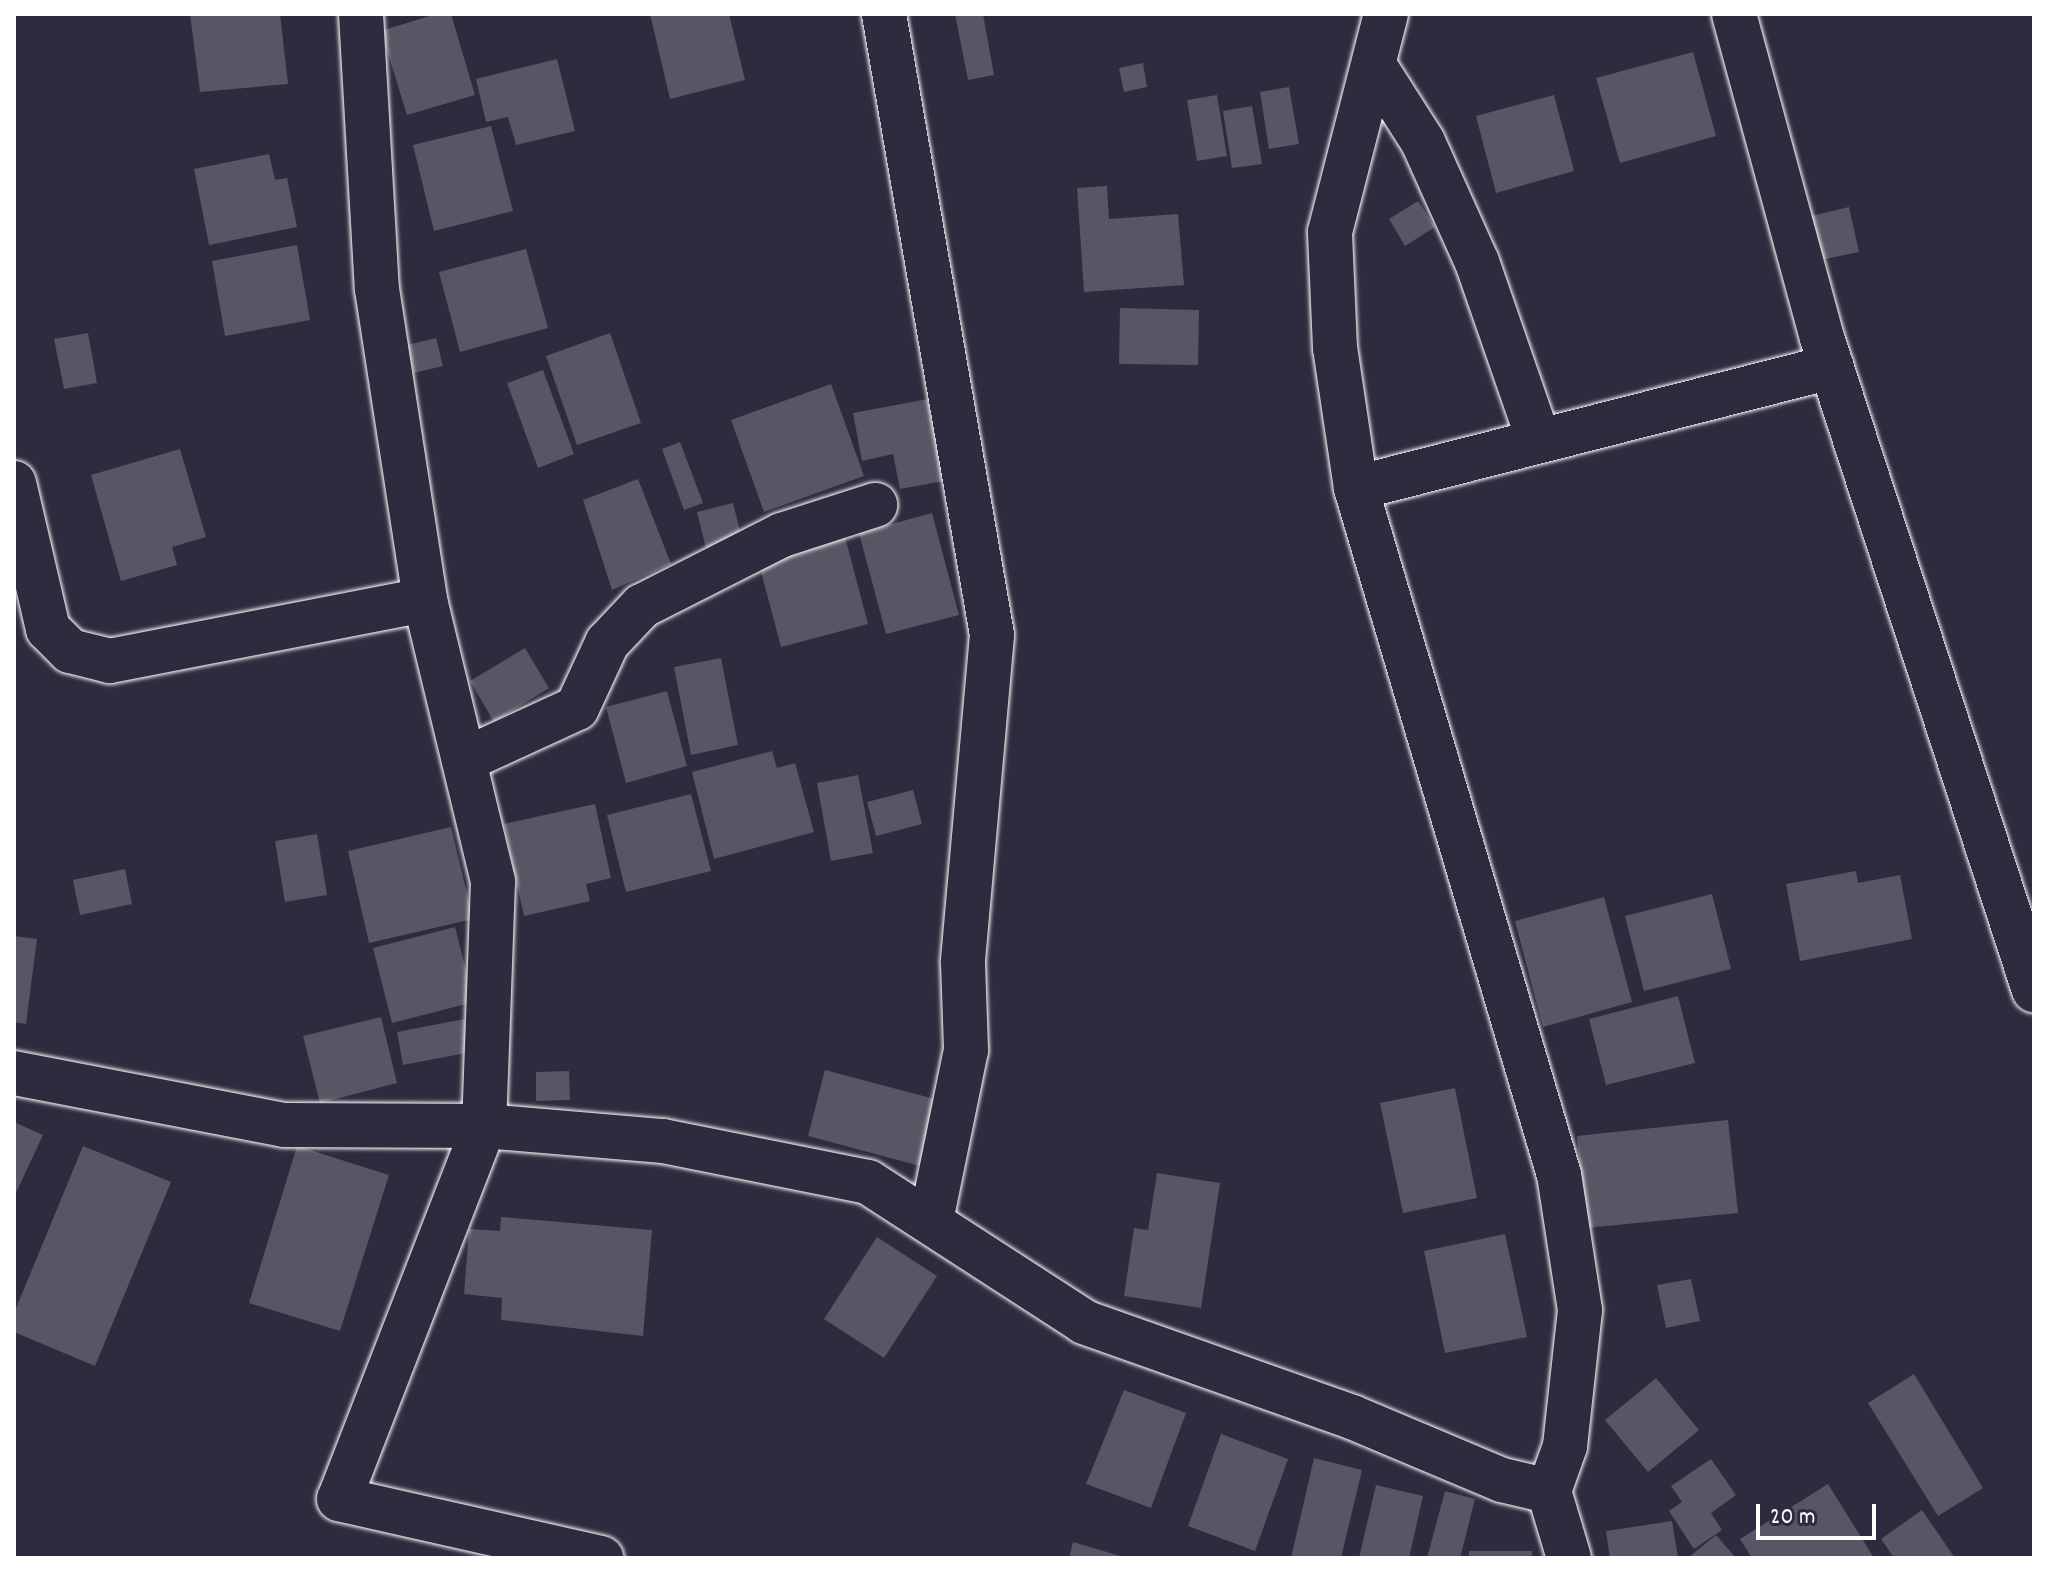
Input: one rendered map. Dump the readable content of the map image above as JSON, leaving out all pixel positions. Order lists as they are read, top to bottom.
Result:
{
  "scale_bar": "20 m"
}
